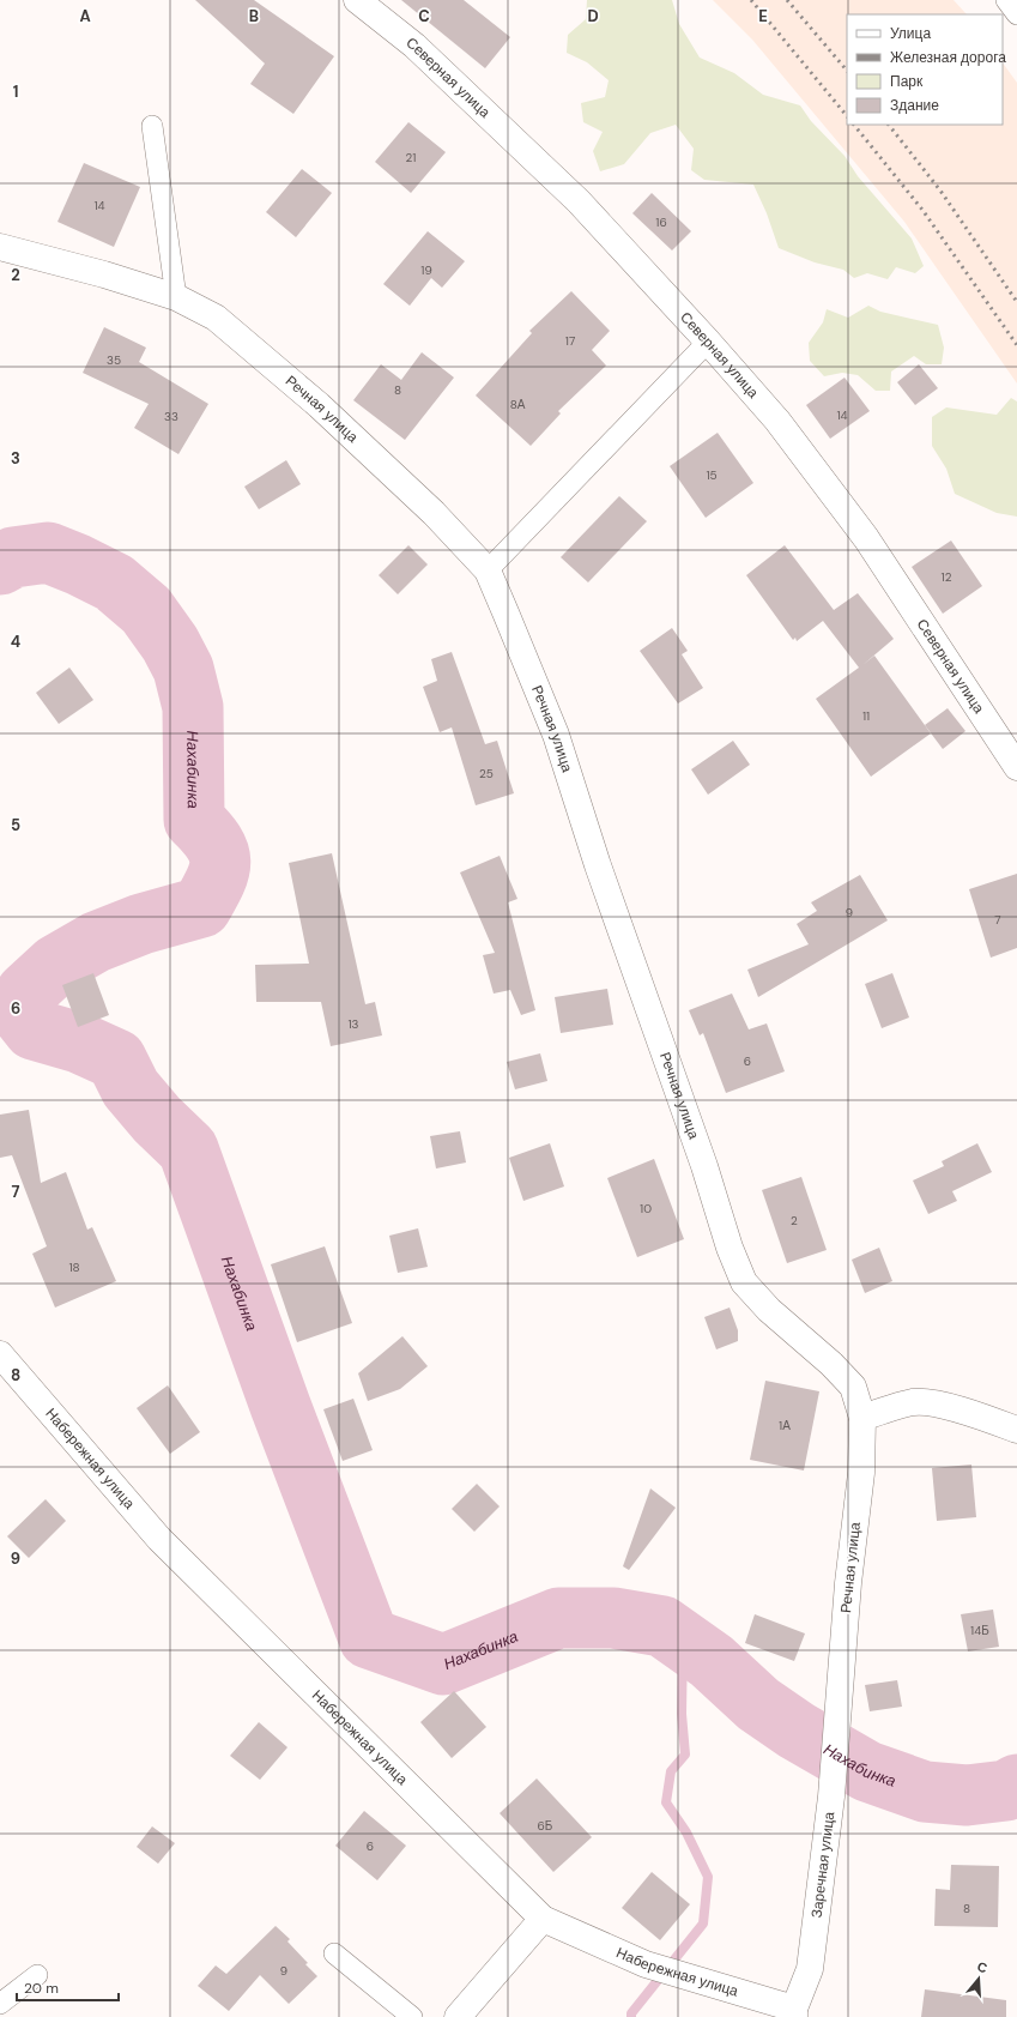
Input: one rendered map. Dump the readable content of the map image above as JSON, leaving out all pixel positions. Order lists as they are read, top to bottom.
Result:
{
  "streets": {
    "street": [
      "Северная улица",
      "Речная улица",
      "Набережная улица",
      "Заречная улица"
    ]
  },
  "crossings": [
    ["Речная улица", "Заречная улица"],
    ["Набережная улица", "Заречная улица"]
  ],
  "water": ["Нахабинка"],
  "house_numbers": [
    "21",
    "14",
    "16",
    "19",
    "17",
    "35",
    "8",
    "8А",
    "14",
    "33",
    "15",
    "12",
    "11",
    "25",
    "9",
    "7",
    "13",
    "6",
    "10",
    "2",
    "18",
    "1А",
    "14Б",
    "6Б",
    "6",
    "8",
    "9"
  ],
  "legend": [
    "Улица",
    "Железная дорога",
    "Парк",
    "Здание"
  ],
  "scale_bar": "20 m",
  "north": "top",
  "grid": {
    "columns": [
      "A",
      "B",
      "C",
      "D",
      "E"
    ],
    "rows": [
      "1",
      "2",
      "3",
      "4",
      "5",
      "6",
      "7",
      "8",
      "9"
    ]
  }
}
